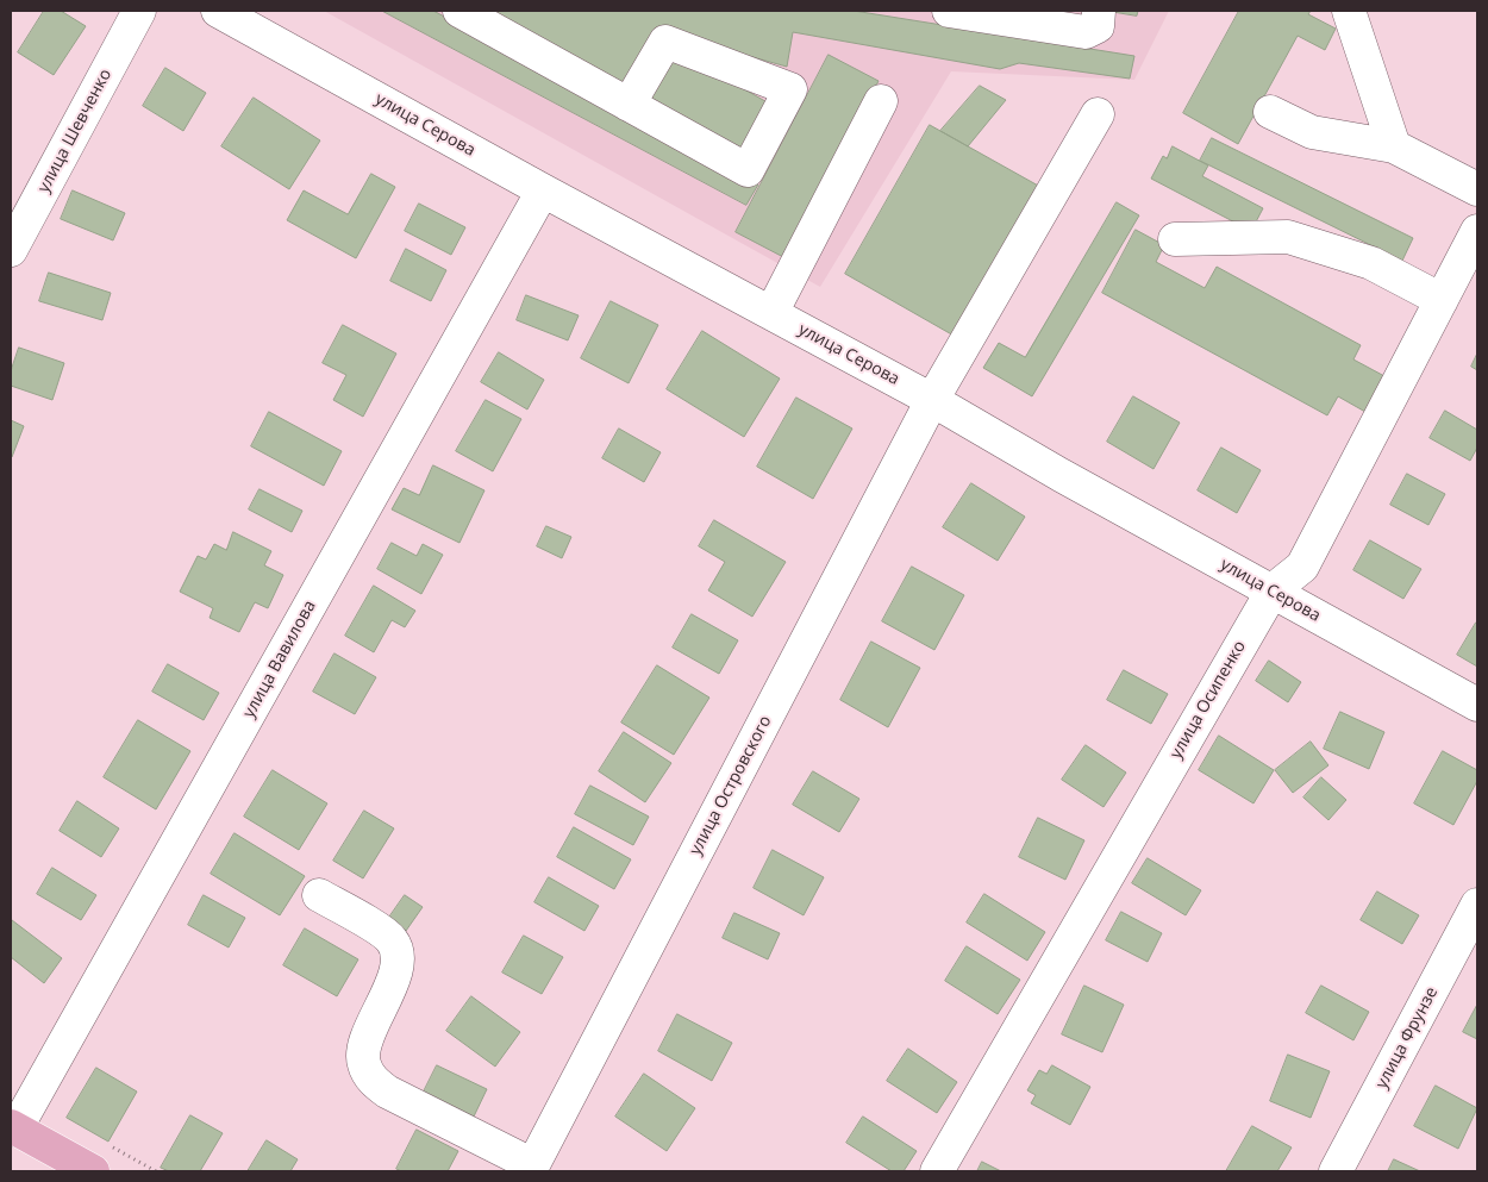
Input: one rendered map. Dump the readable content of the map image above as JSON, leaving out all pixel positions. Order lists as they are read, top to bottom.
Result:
{
  "streets": {
    "street": [
      "улица Серова",
      "улица Шевченко",
      "улица Вавилова",
      "улица Осипенко",
      "улица Островского",
      "улица Фрунзе"
    ]
  },
  "crossings": [
    ["улица Серова", "улица Вавилова"],
    ["улица Серова", "улица Осипенко"],
    ["улица Серова", "улица Островского"]
  ]
}
